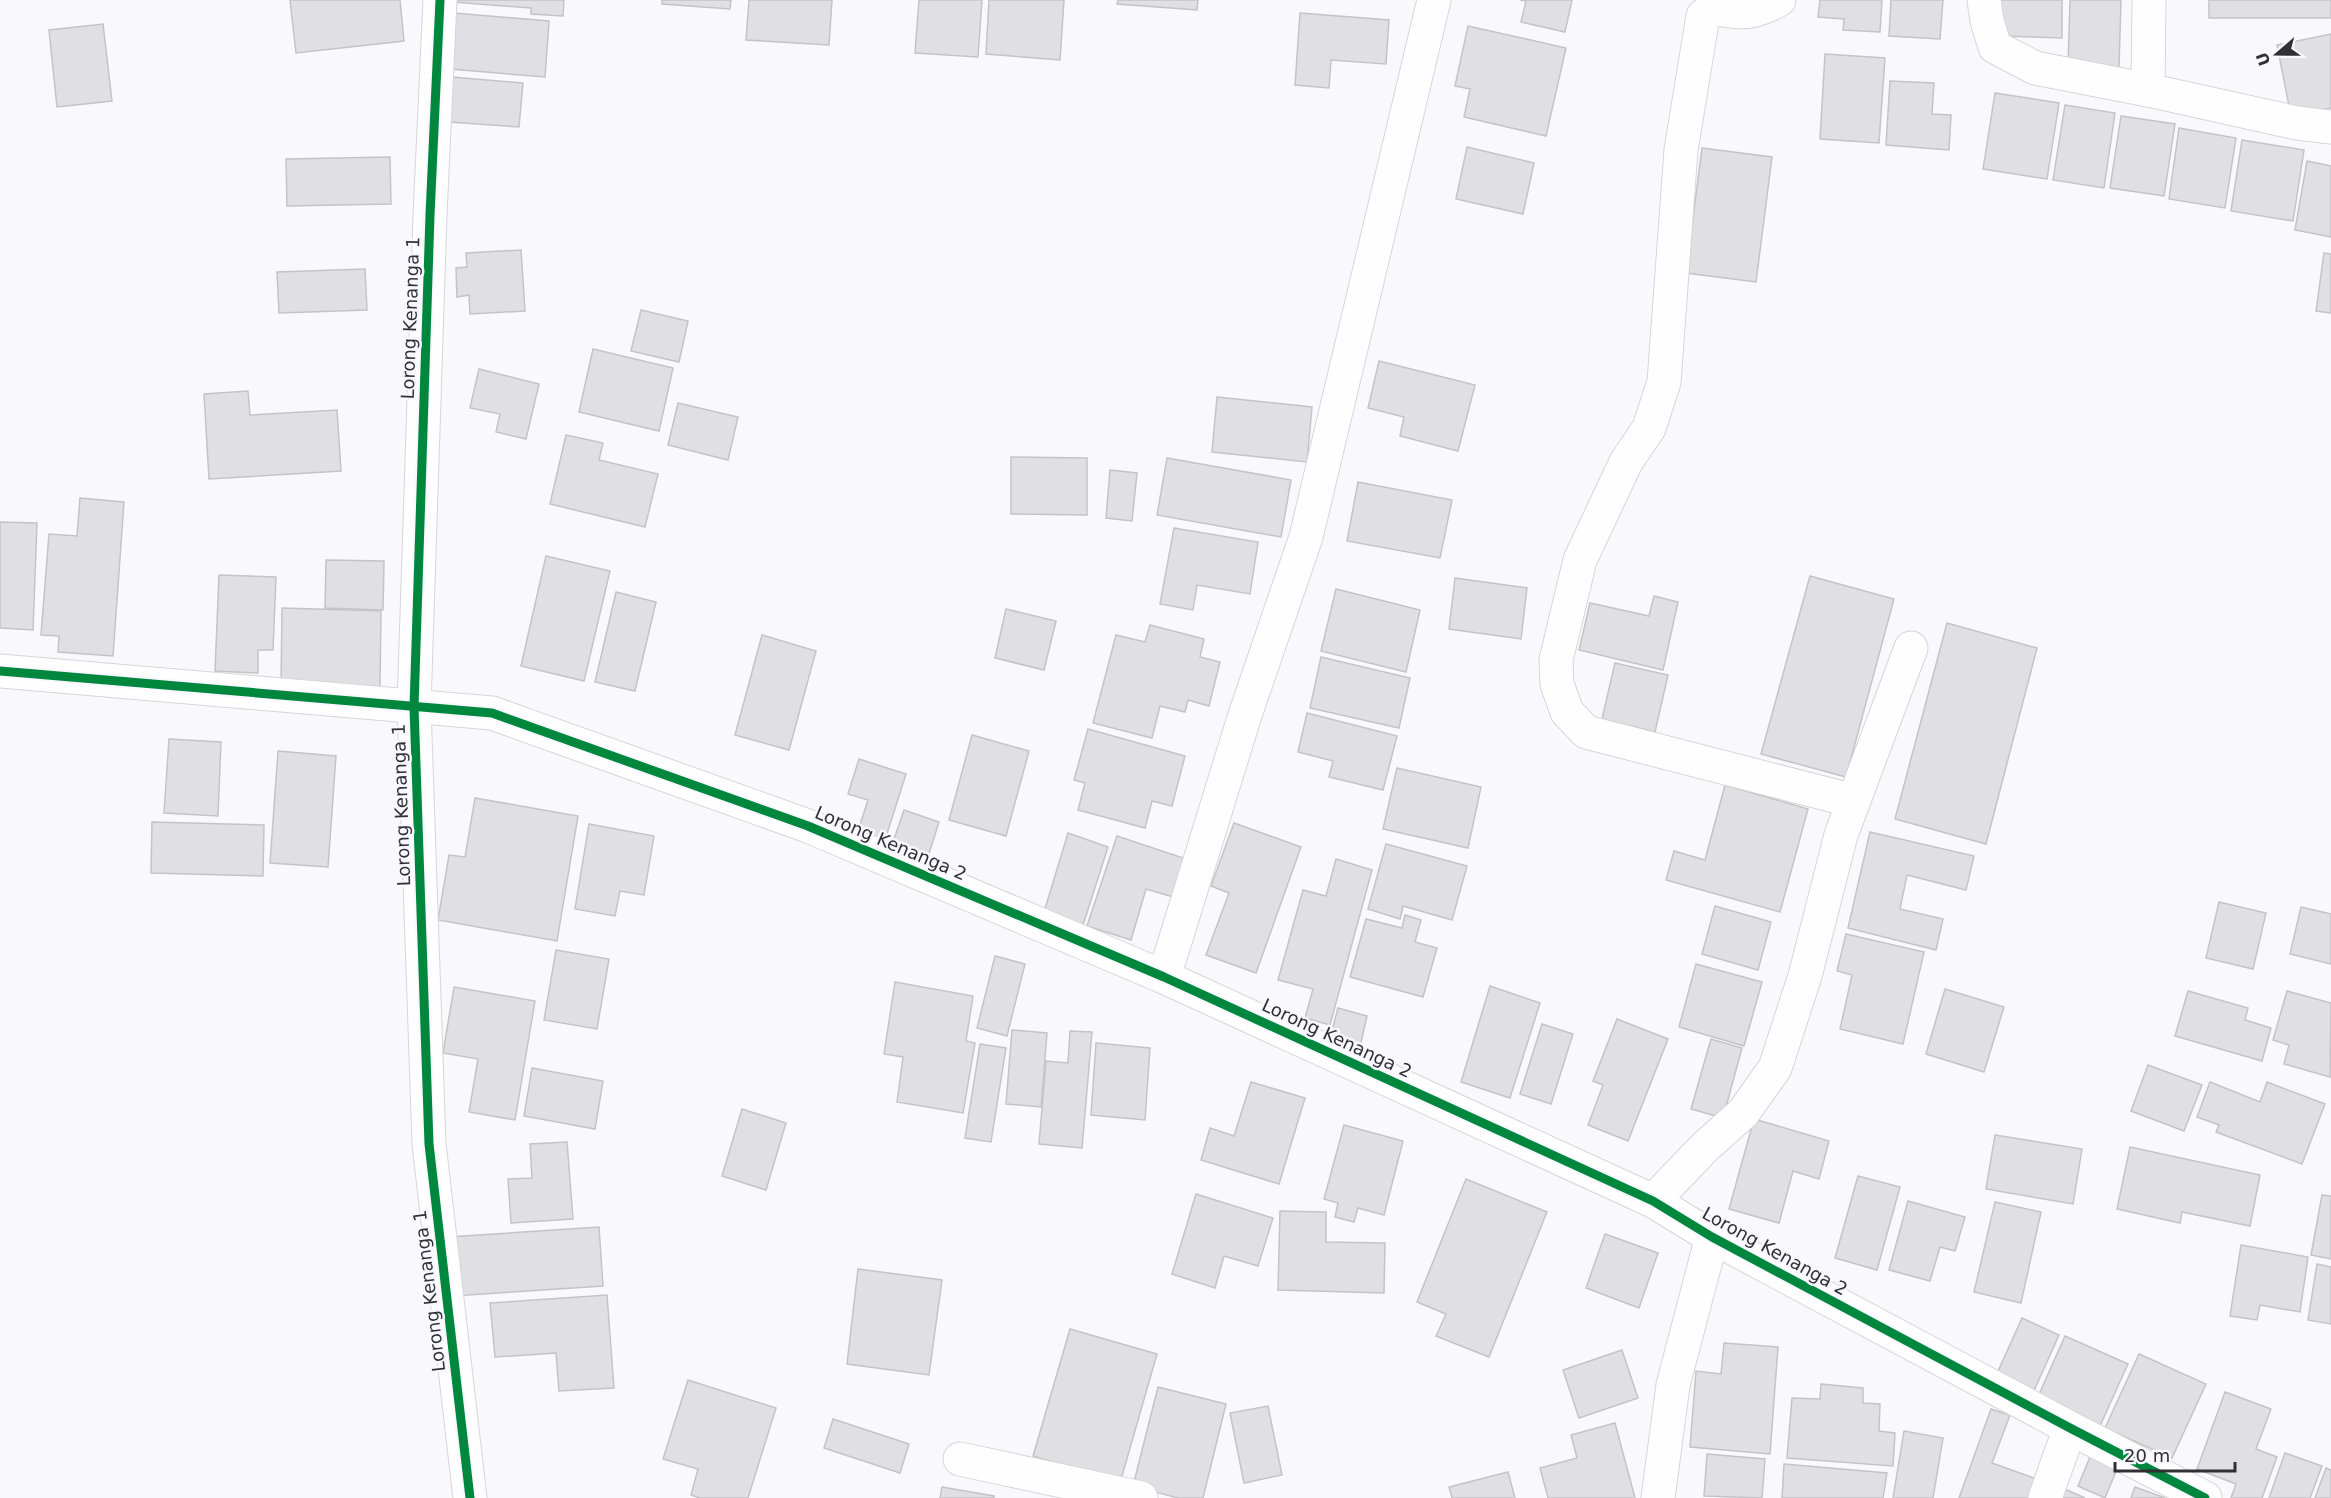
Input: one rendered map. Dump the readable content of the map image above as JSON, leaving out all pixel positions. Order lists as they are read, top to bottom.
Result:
{
  "streets": {
    "street": ["Lorong Kenanga 1", "Lorong Kenanga 2"]
  },
  "crossings": [
    ["Lorong Kenanga 1", "Lorong Kenanga 2"]
  ],
  "scale_bar": "20 m",
  "north": "left"
}
